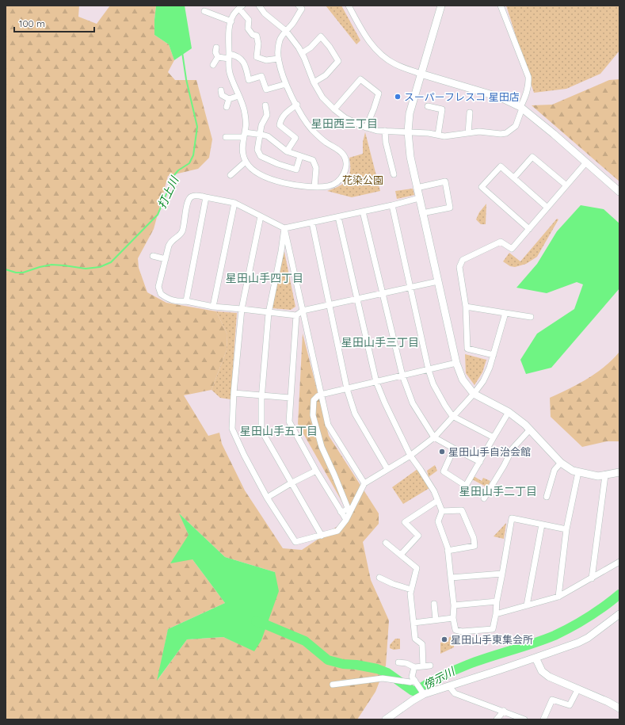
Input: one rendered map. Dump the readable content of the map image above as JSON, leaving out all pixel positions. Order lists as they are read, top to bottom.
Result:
{
  "districts": [
    "星田西三丁目",
    "星田山手四丁目",
    "星田山手三丁目",
    "星田山手五丁目",
    "星田山手二丁目"
  ],
  "water": ["打上川", "傍示川"],
  "parks": ["花染公園"],
  "places": ["スーパーフレスコ 星田店", "星田山手自治会館", "星田山手東集会所"],
  "scale_bar": "100 m"
}
